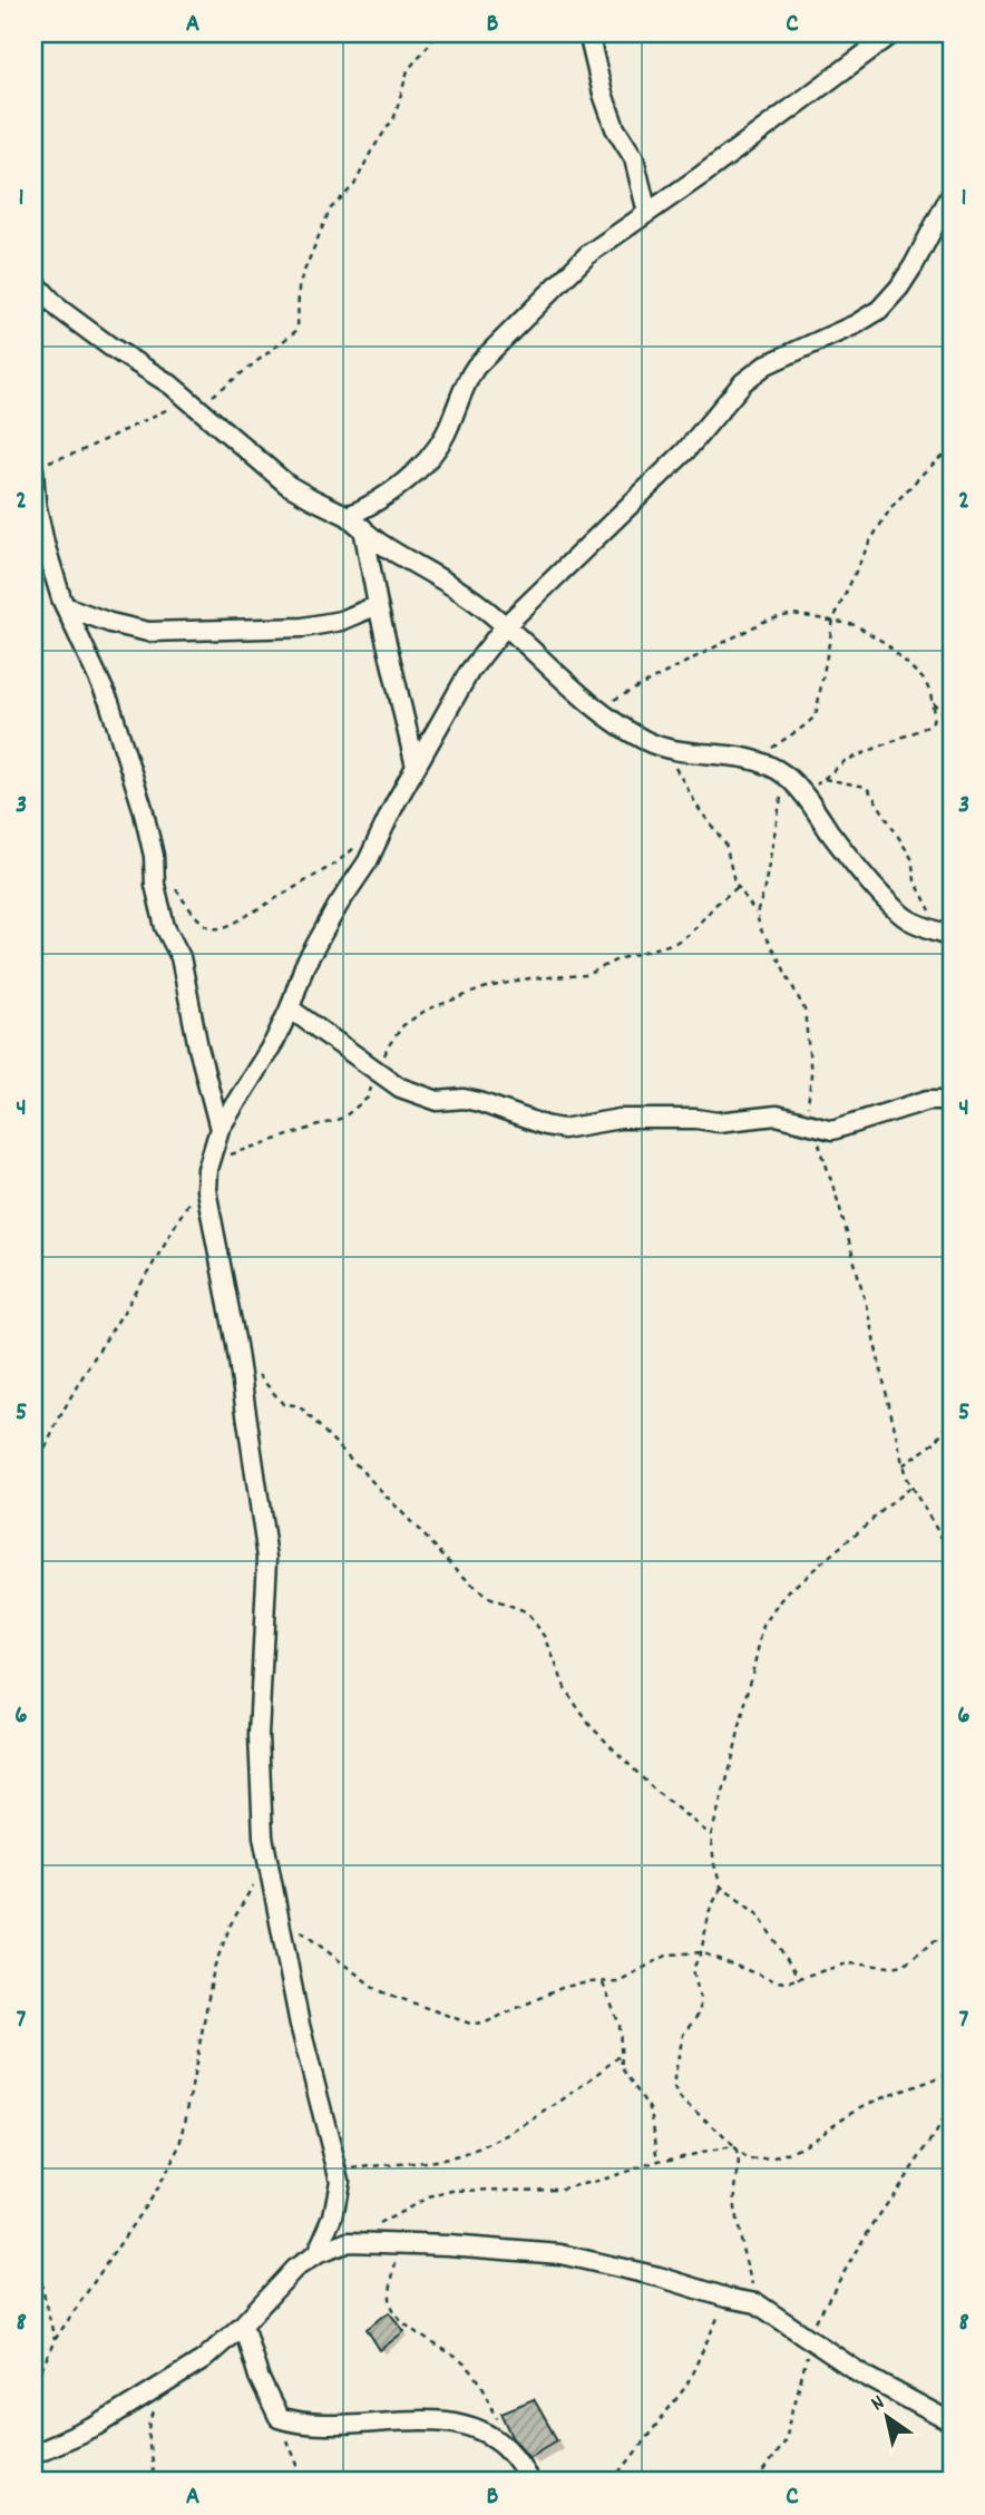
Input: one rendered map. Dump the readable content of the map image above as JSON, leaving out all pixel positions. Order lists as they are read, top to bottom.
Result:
{
  "north": "top left",
  "grid": {
    "columns": ["A", "B", "C"],
    "rows": [
      "1",
      "2",
      "3",
      "4",
      "5",
      "6",
      "7",
      "8"
    ]
  }
}
